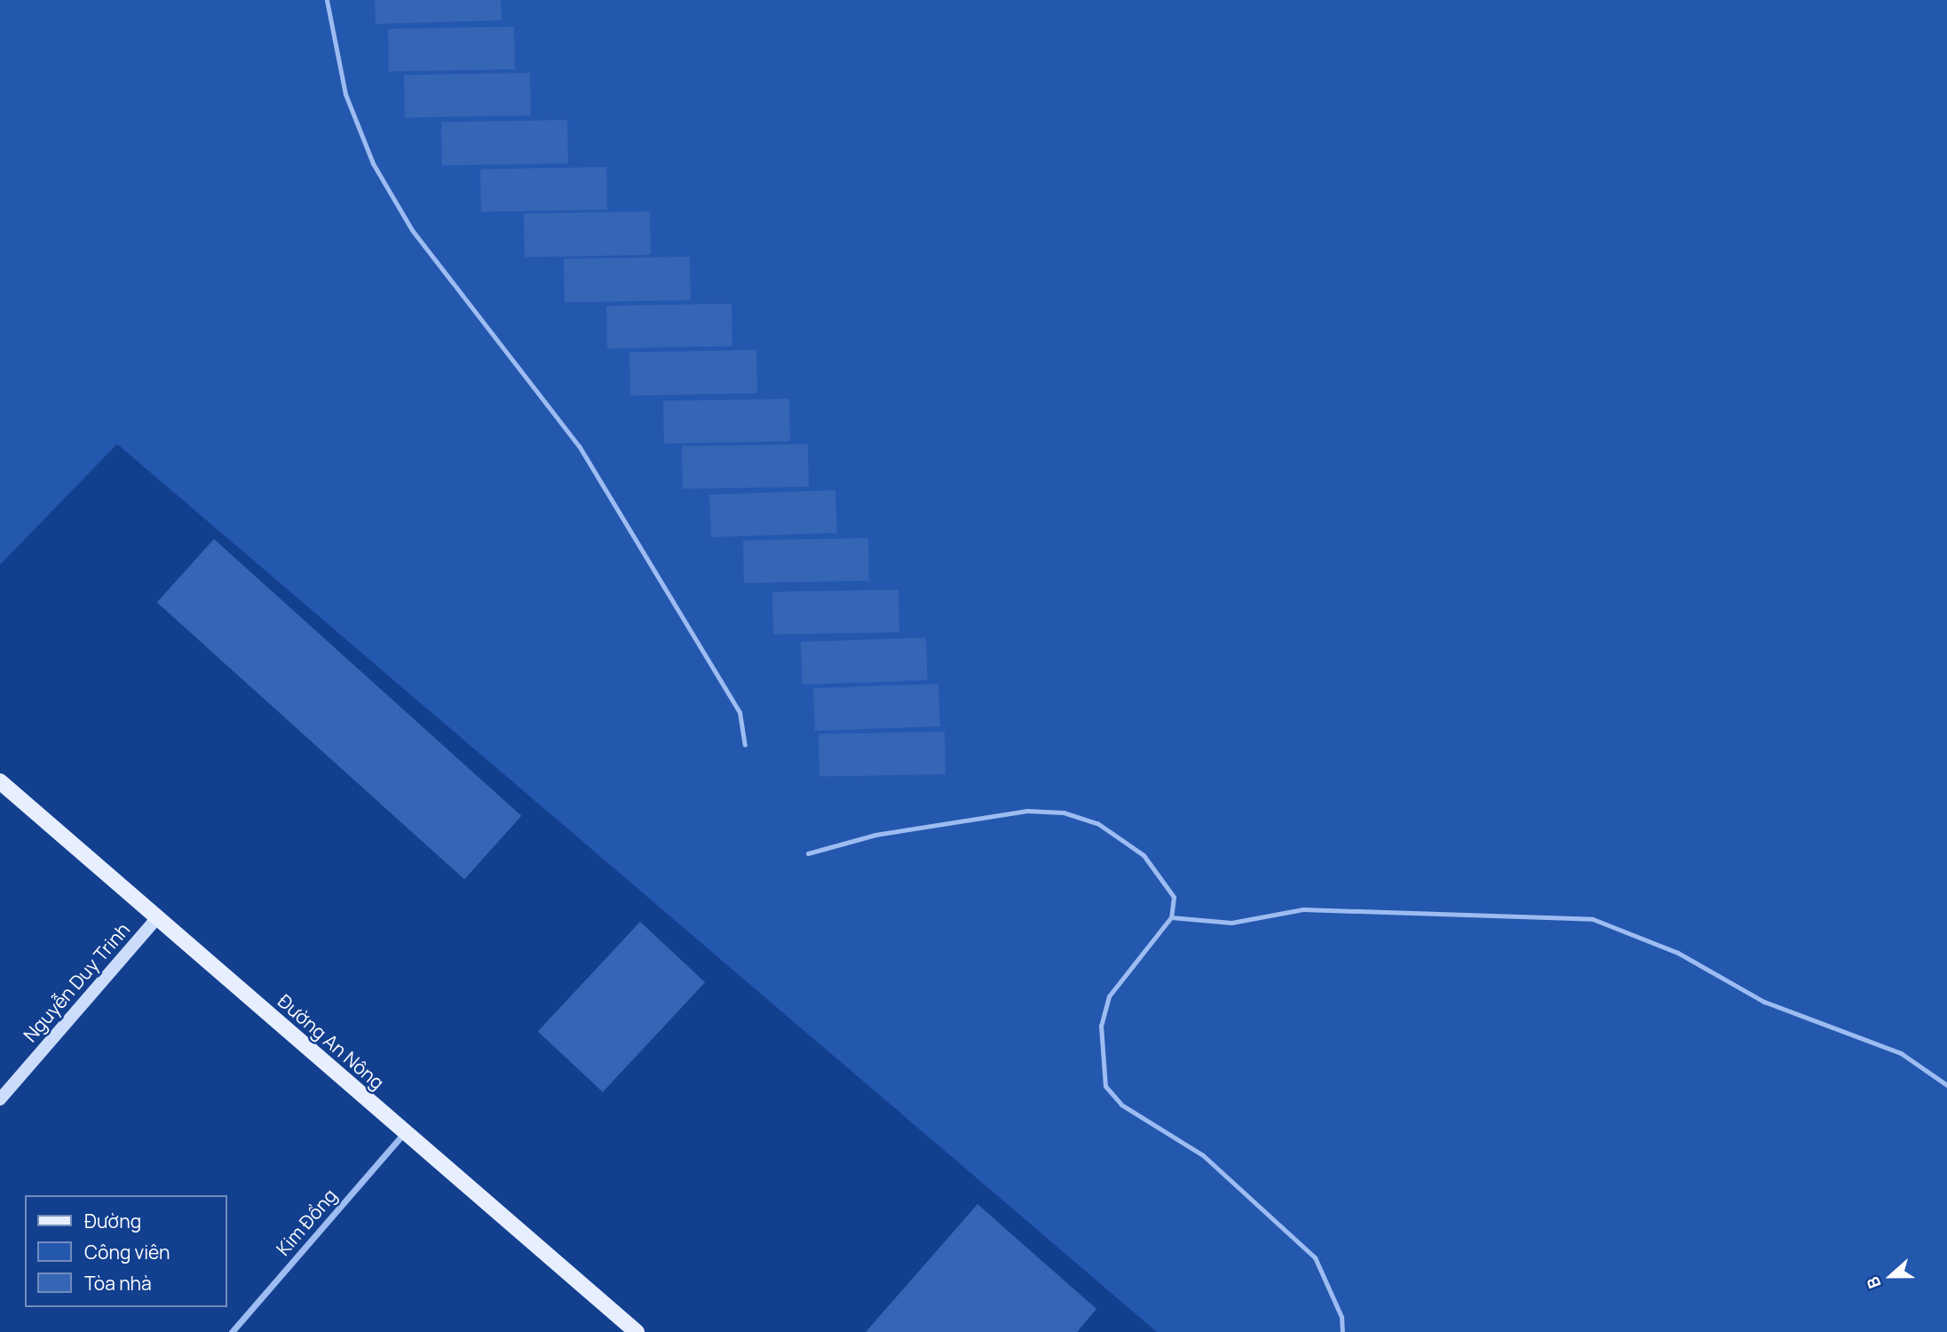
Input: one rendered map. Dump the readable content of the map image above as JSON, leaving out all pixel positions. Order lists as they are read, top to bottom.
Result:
{
  "streets": {
    "main road": ["Đường An Nông"],
    "street": ["Nguyễn Duy Trinh", "Kim Đồng"]
  },
  "crossings": [
    ["Nguyễn Duy Trinh", "Đường An Nông"],
    ["Đường An Nông", "Kim Đồng"]
  ],
  "legend": ["Đường", "Công viên", "Tòa nhà"],
  "north": "left"
}
